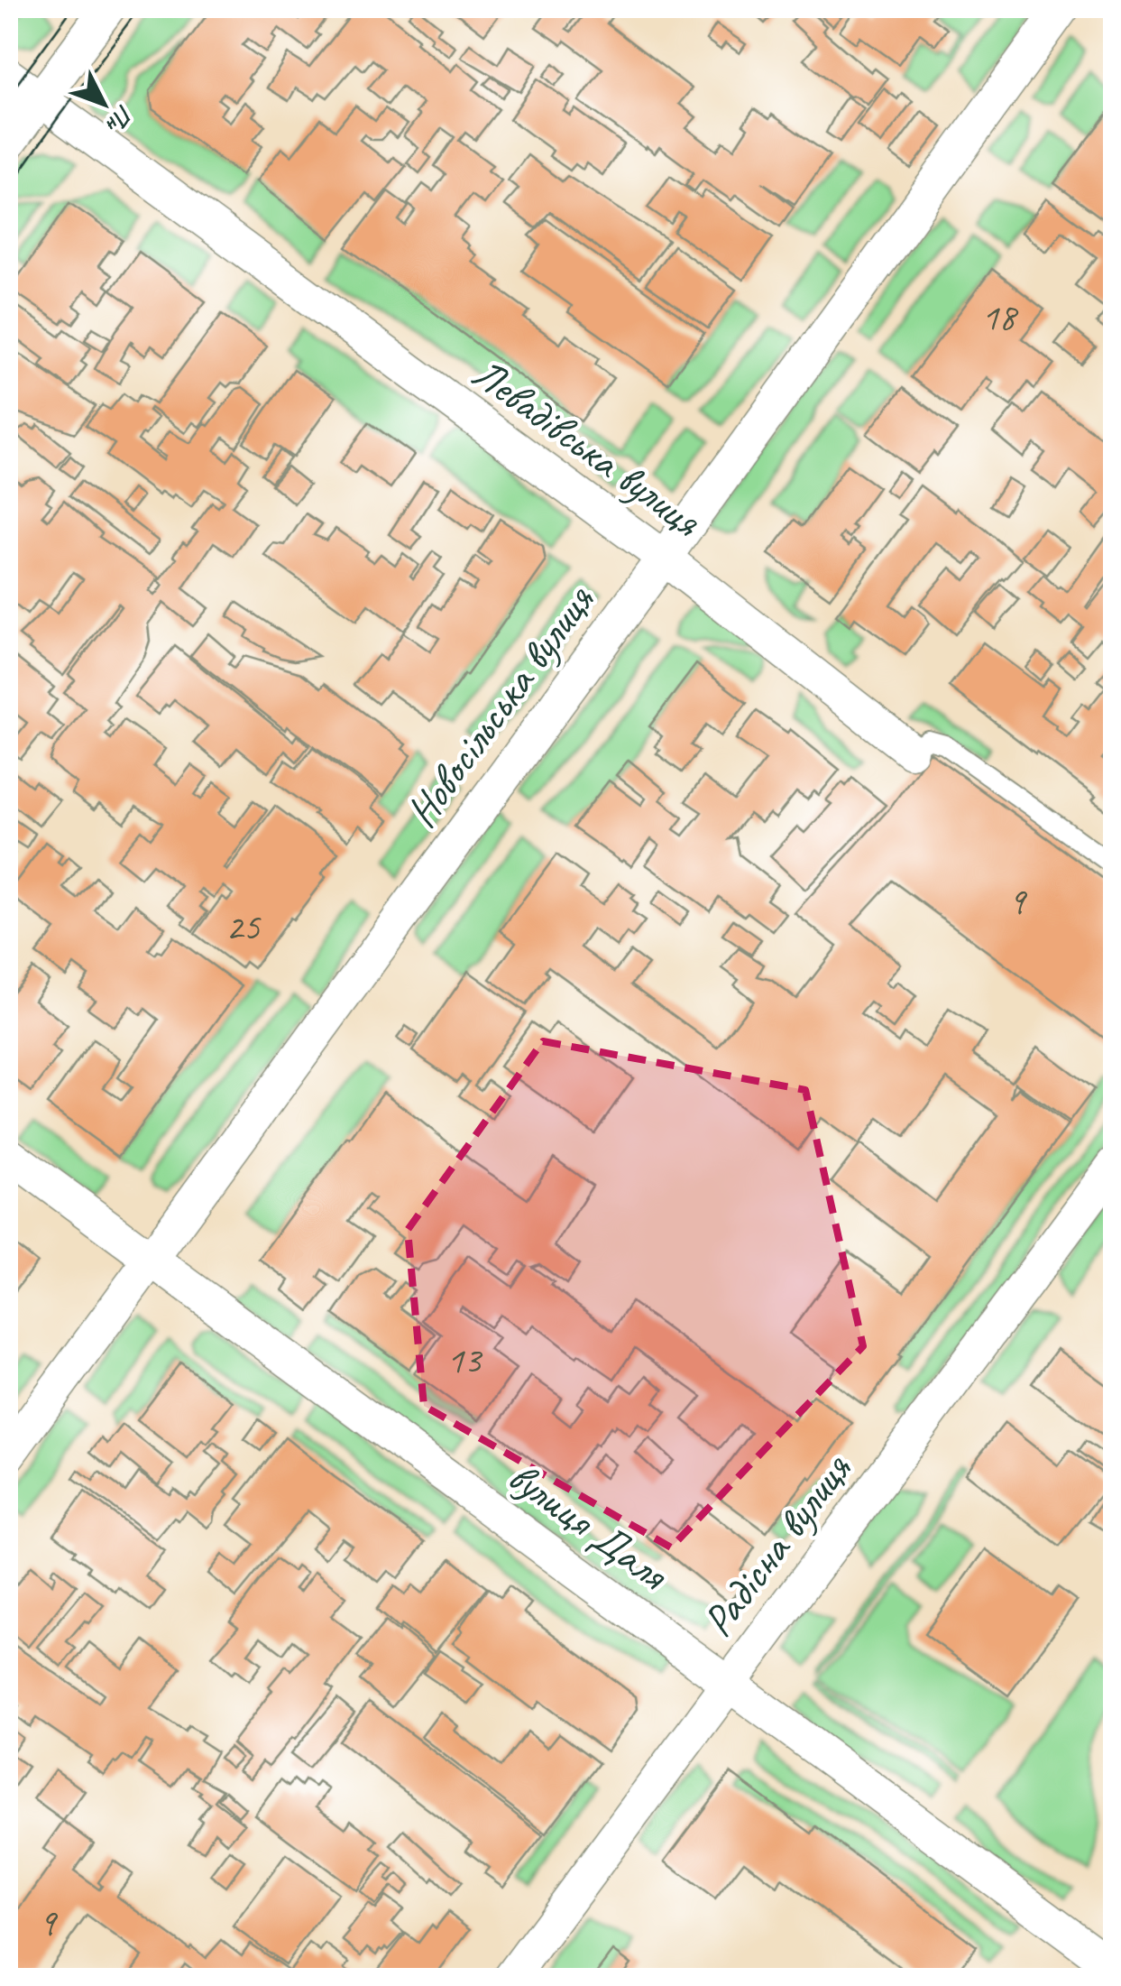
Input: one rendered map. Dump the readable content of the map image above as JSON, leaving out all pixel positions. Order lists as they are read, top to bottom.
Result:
{
  "streets": {
    "street": [
      "Левадівська вулиця",
      "Новосільська вулиця",
      "вулиця Даля",
      "Радісна вулиця"
    ]
  },
  "crossings": [
    ["Левадівська вулиця", "Новосільська вулиця"],
    ["Новосільська вулиця", "вулиця Даля"],
    ["вулиця Даля", "Радісна вулиця"]
  ],
  "house_numbers": [
    "18",
    "9",
    "25",
    "13",
    "9"
  ],
  "north": "bottom right"
}
